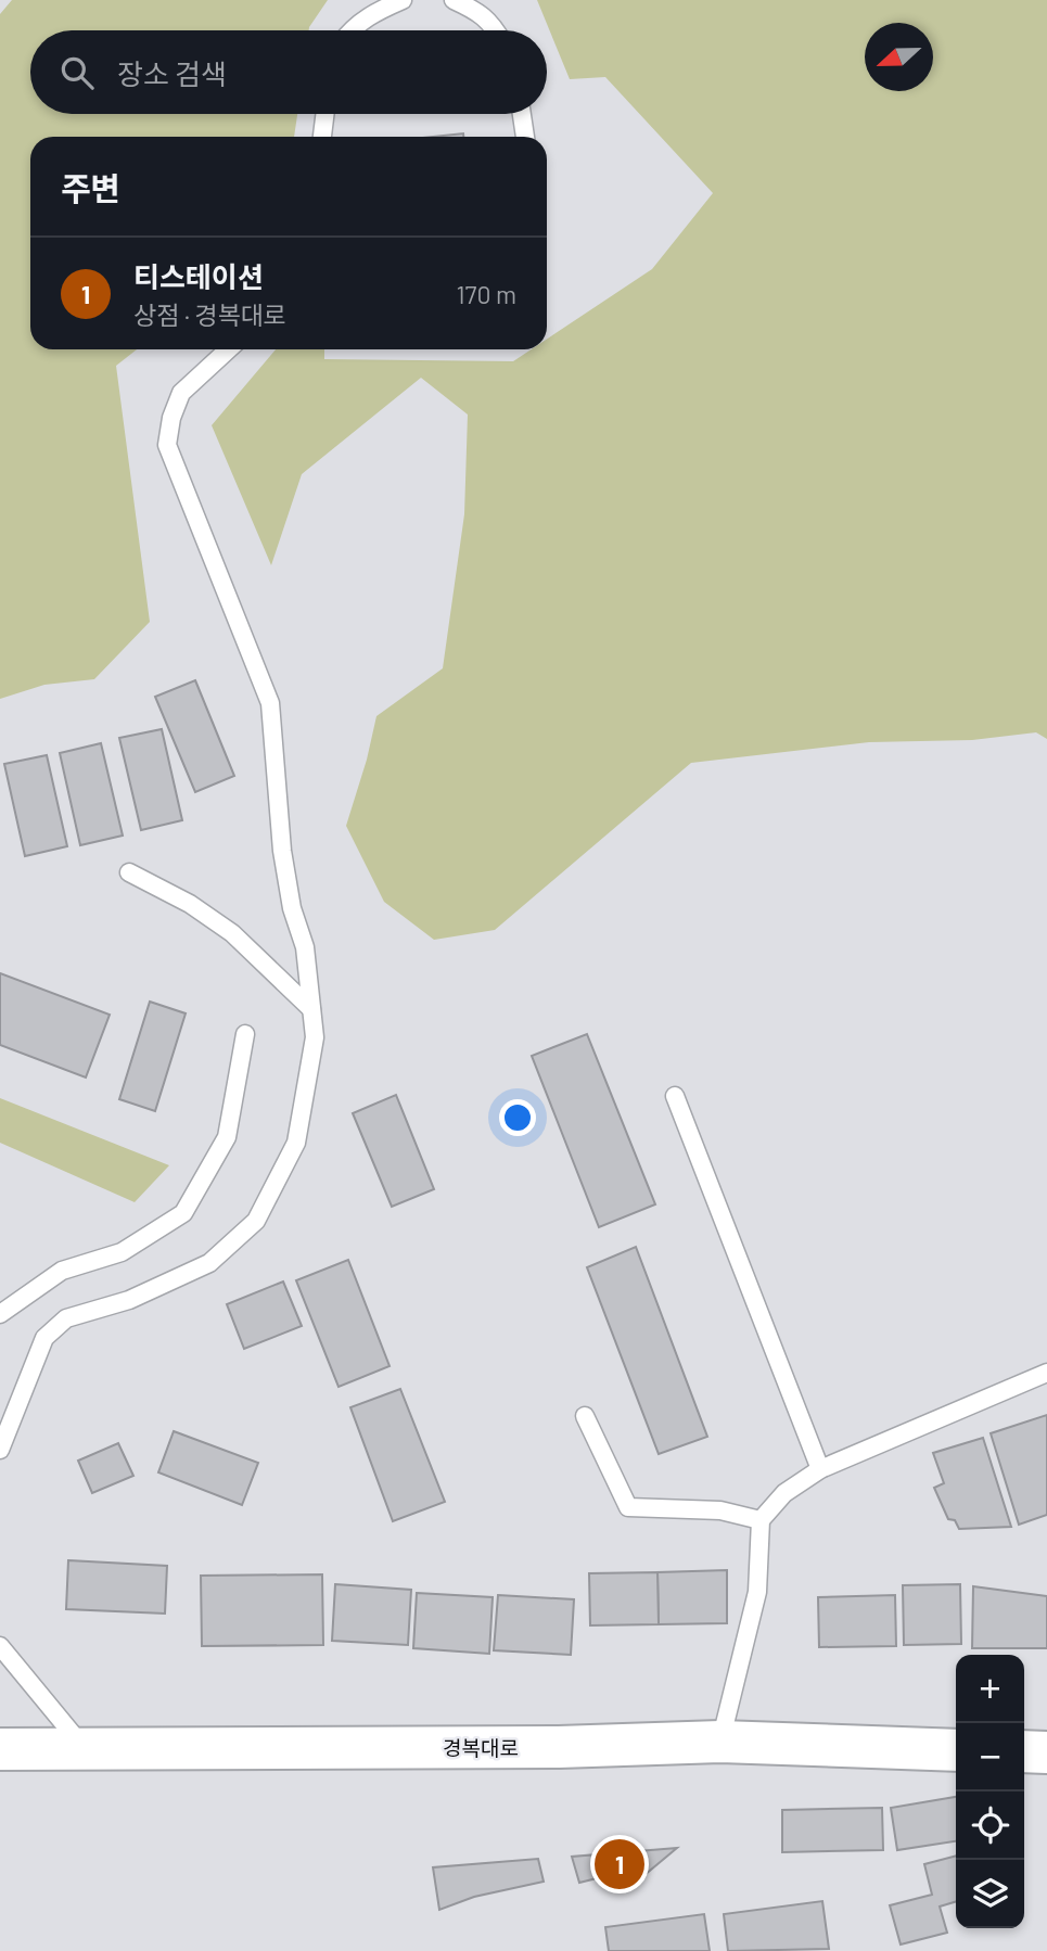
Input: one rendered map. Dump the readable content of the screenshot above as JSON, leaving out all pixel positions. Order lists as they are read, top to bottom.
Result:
{
  "streets": {
    "street": ["경복대로"]
  },
  "north": "left",
  "page": {
    "search": "장소 검색",
    "heading": "주변",
    "list": [
      {
        "mark": "1",
        "name": "티스테이션",
        "note": "상점 · 경복대로",
        "value": "170 m"
      }
    ],
    "map_buttons": ["+", "−"],
    "pins": "1"
  }
}
